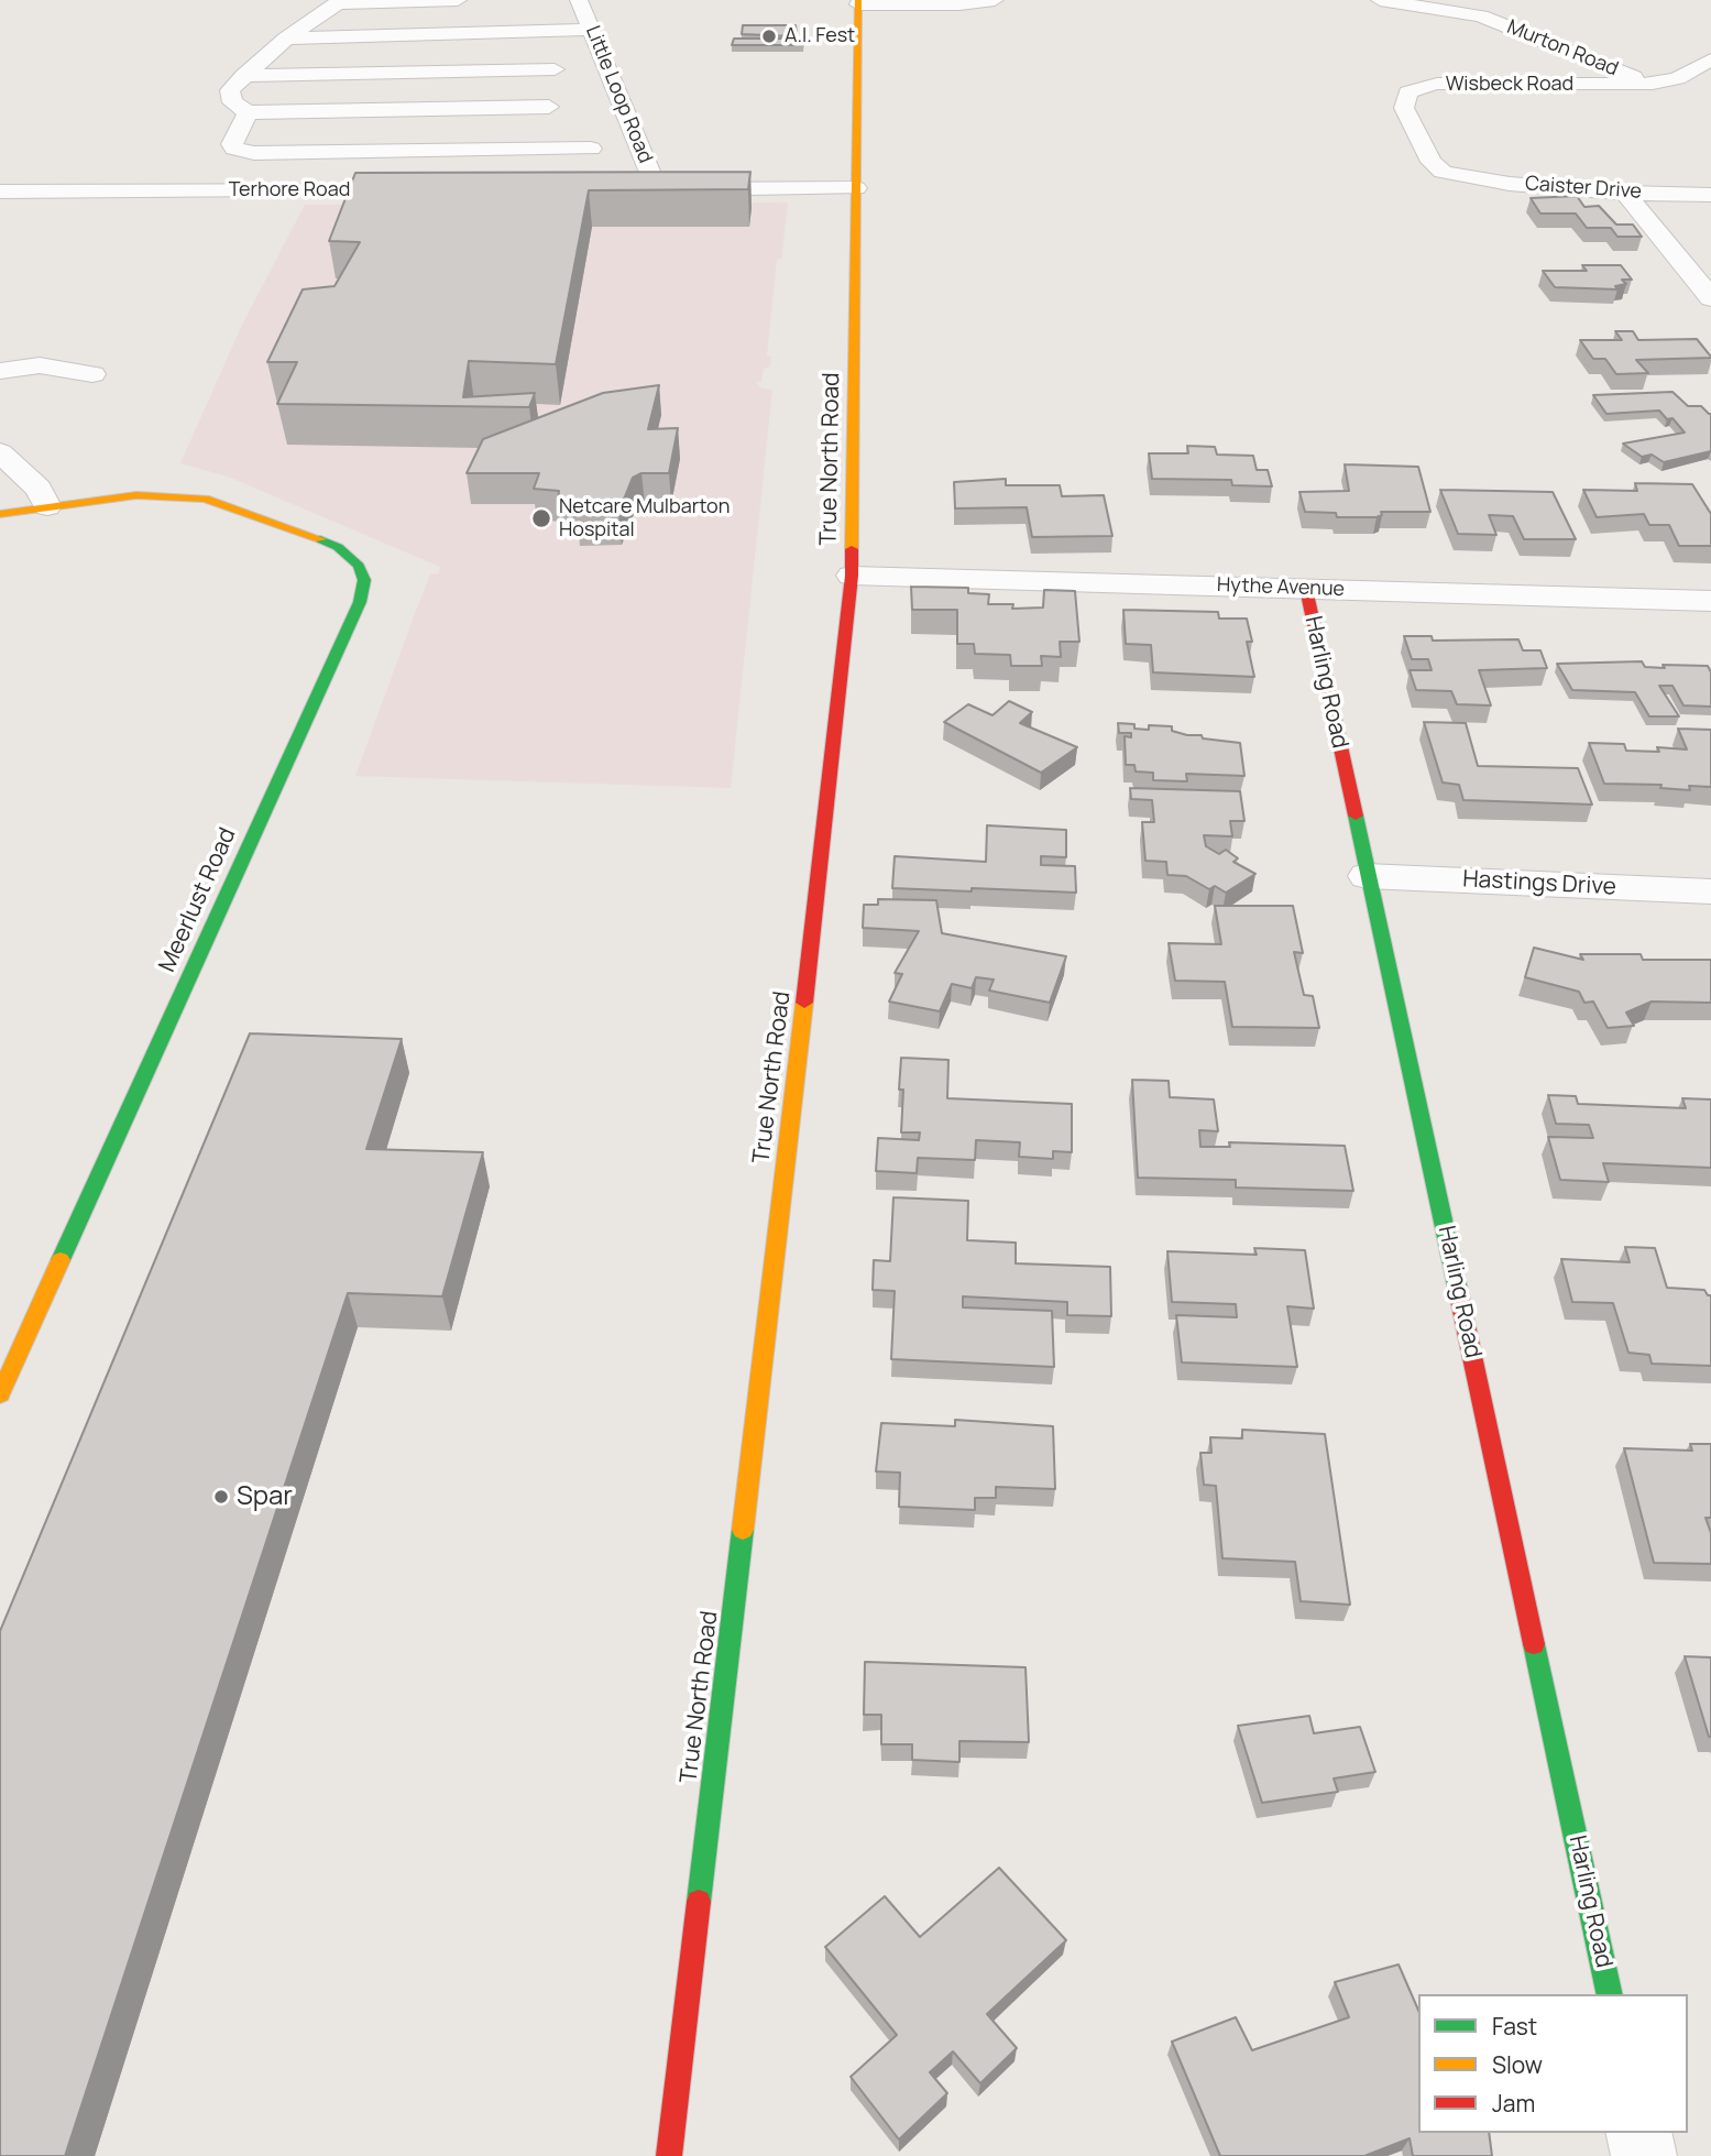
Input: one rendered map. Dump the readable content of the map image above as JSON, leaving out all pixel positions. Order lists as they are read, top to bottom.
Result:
{
  "streets": {
    "main road": ["True North Road", "Harling Road", "Meerlust Road"],
    "street": [
      "Murton Road",
      "Wisbeck Road",
      "Little Loop Road",
      "Caister Drive",
      "Terhore Road",
      "Hythe Avenue",
      "Hastings Drive"
    ]
  },
  "crossings": [
    ["Murton Road", "Wisbeck Road"],
    ["Wisbeck Road", "Caister Drive"],
    ["True North Road", "Hythe Avenue"],
    ["Hythe Avenue", "Harling Road"],
    ["Harling Road", "Hastings Drive"]
  ],
  "places": ["A.I. Fest", "Netcare Mulbarton Hospital", "Spar"],
  "legend": ["Fast", "Slow", "Jam"]
}
